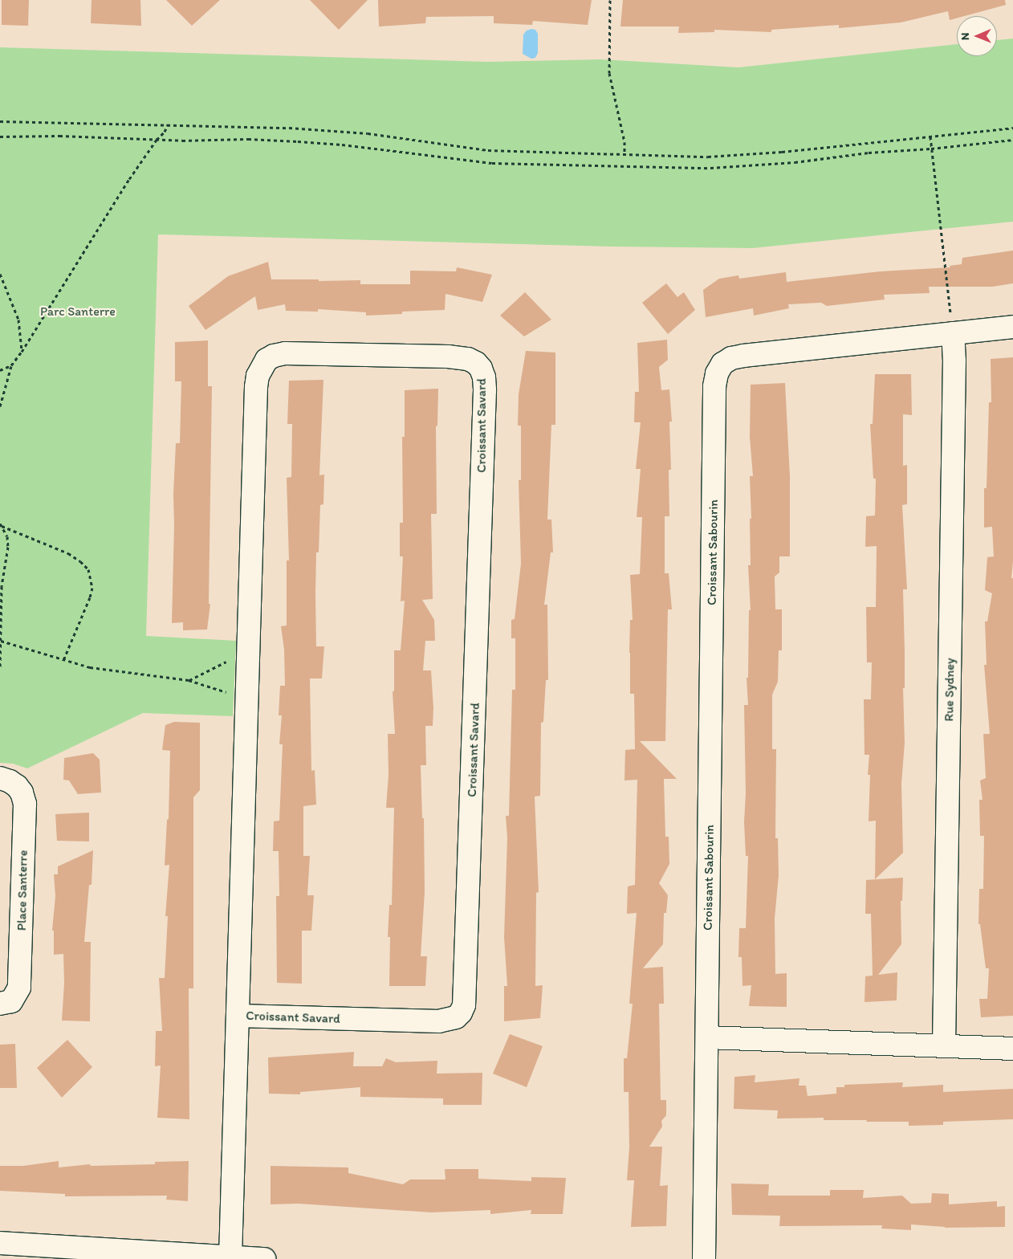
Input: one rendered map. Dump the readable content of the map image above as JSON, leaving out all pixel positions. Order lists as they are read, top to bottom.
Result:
{
  "streets": {
    "street": [
      "Croissant Savard",
      "Croissant Sabourin",
      "Rue Sydney",
      "Place Santerre"
    ]
  },
  "crossings": [
    ["Croissant Sabourin", "Rue Sydney"]
  ],
  "parks": ["Parc Santerre"],
  "north": "left"
}
